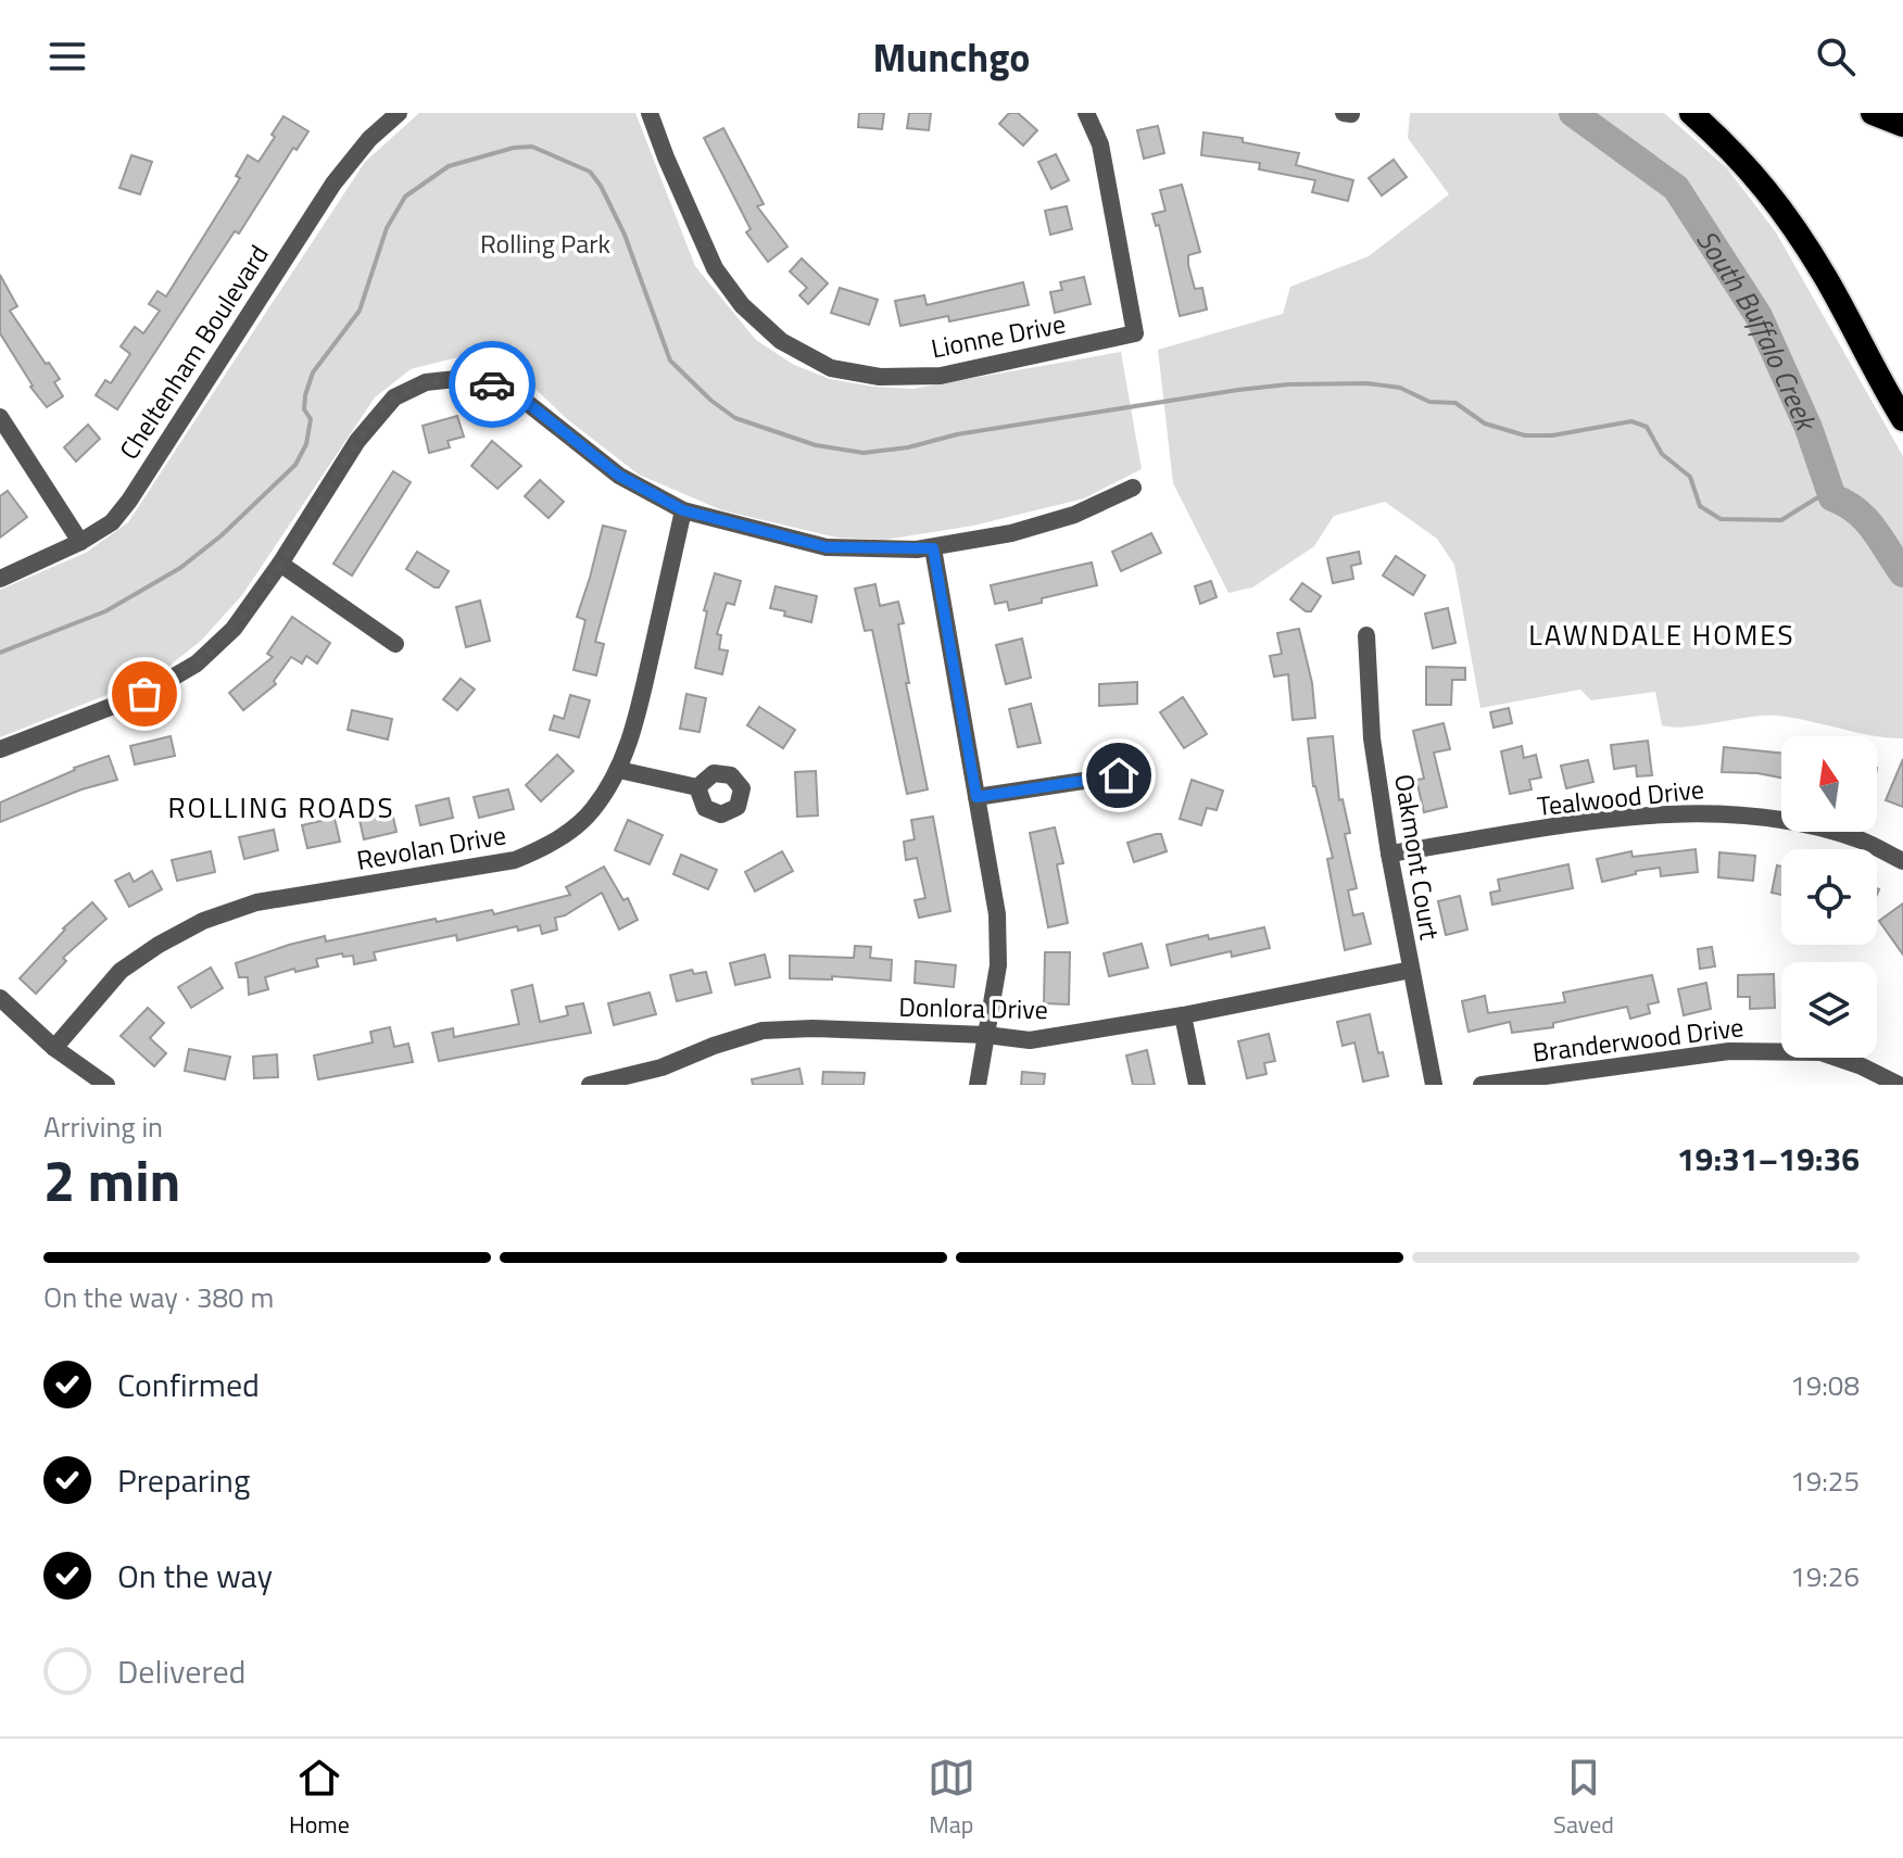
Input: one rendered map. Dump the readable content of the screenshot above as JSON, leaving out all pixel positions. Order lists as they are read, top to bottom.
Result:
{
  "streets": {
    "street": [
      "Lionne Drive",
      "Cheltenham Boulevard",
      "Tealwood Drive",
      "Revolan Drive",
      "Oakmont Court",
      "Donlora Drive",
      "Branderwood Drive"
    ]
  },
  "crossings": [
    ["Tealwood Drive", "Oakmont Court"],
    ["Oakmont Court", "Donlora Drive"]
  ],
  "districts": ["LAWNDALE HOMES", "ROLLING ROADS"],
  "water": ["South Buffalo Creek"],
  "parks": ["Rolling Park"],
  "north": "top",
  "page": {
    "header": "Munchgo",
    "heading": ["2 min", "Arriving in", "19:31–19:36"],
    "bar": "On the way · 380 m",
    "list": [
      ["Confirmed", "19:08"],
      ["Preparing", "19:25"],
      ["On the way", "19:26"],
      "Delivered"
    ],
    "tabs": ["Home", "Map", "Saved"]
  }
}
